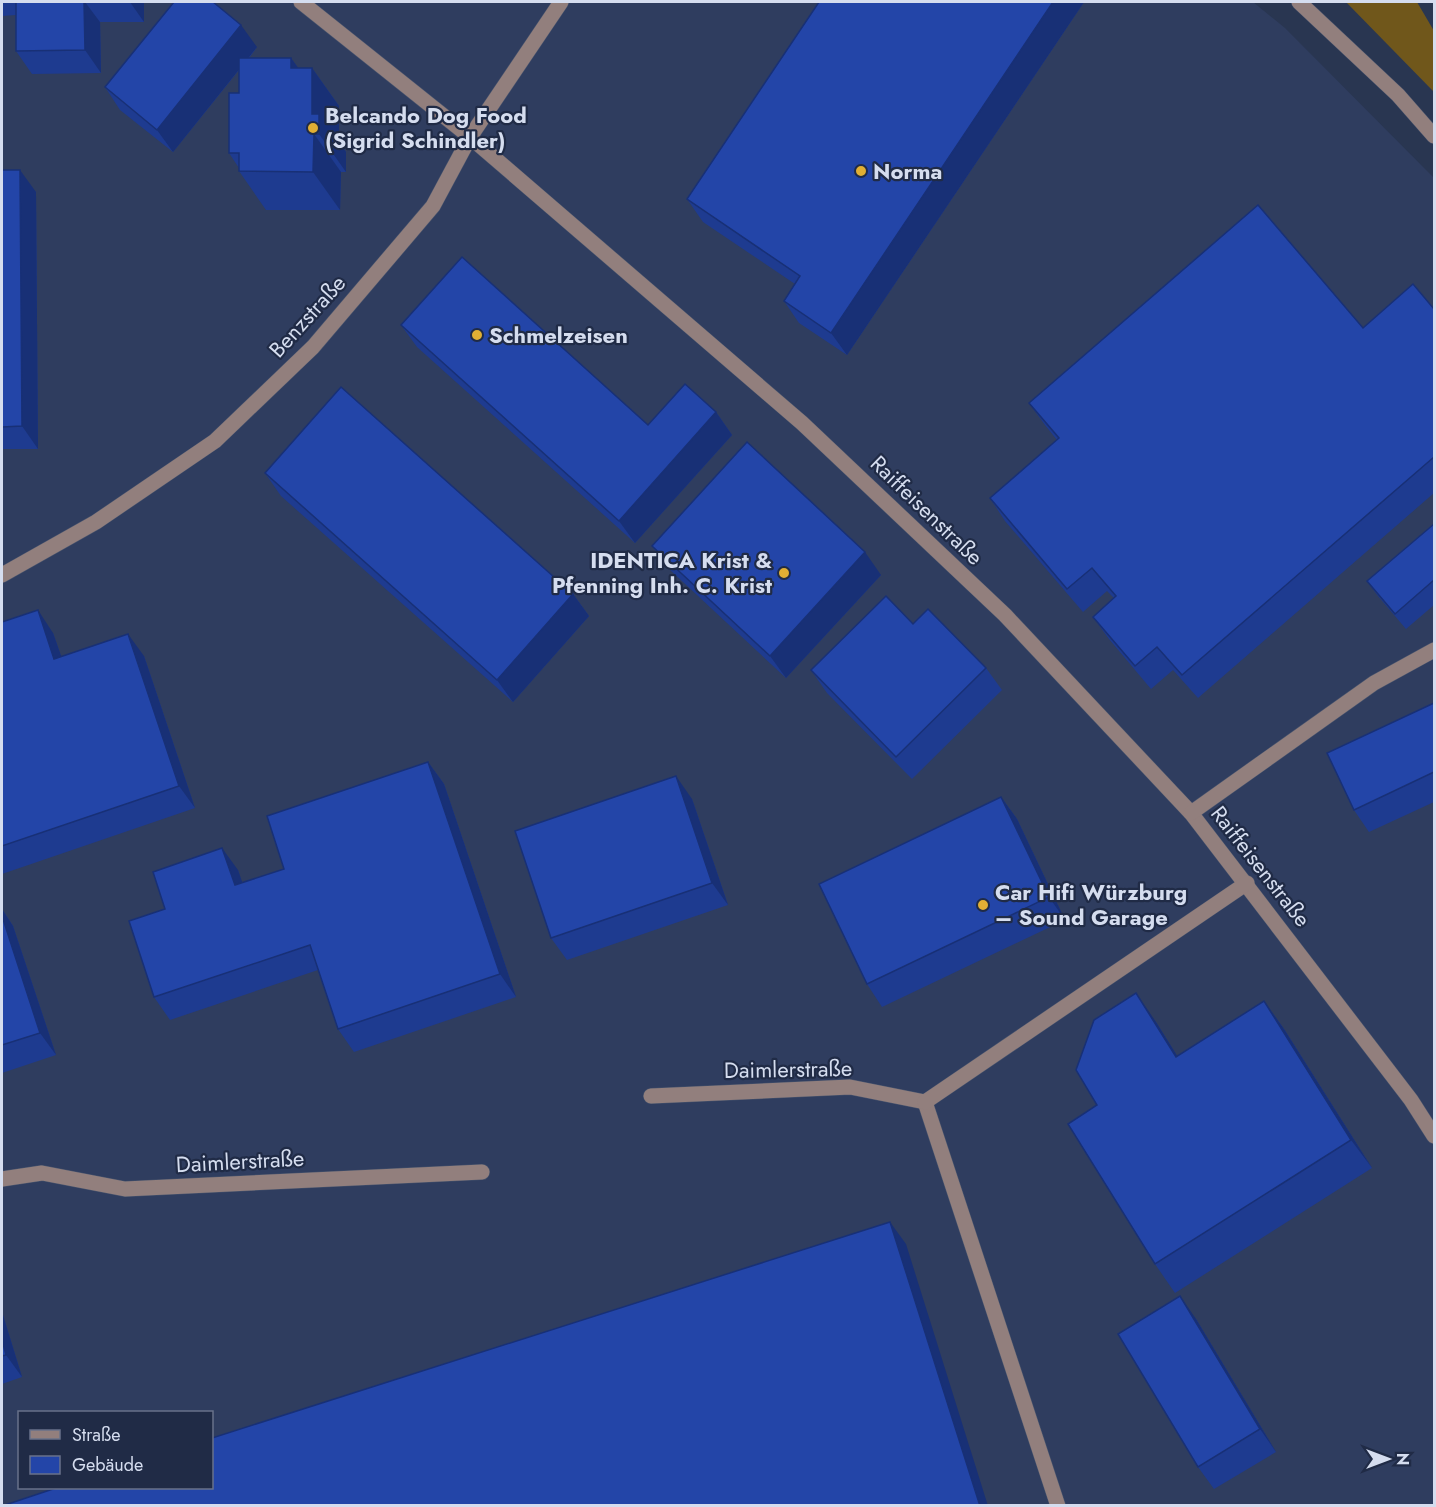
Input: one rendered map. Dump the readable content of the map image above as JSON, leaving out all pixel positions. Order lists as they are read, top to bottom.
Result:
{
  "streets": {
    "street": ["Benzstraße", "Raiffeisenstraße", "Daimlerstraße"]
  },
  "crossings": [
    ["Benzstraße", "Raiffeisenstraße"]
  ],
  "places": [
    "Belcando Dog Food (Sigrid Schindler)",
    "Norma",
    "Schmelzeisen",
    "IDENTICA Krist & Pfenning Inh. C. Krist",
    "Car Hifi Würzburg – Sound Garage"
  ],
  "legend": ["Straße", "Gebäude"],
  "north": "right"
}
